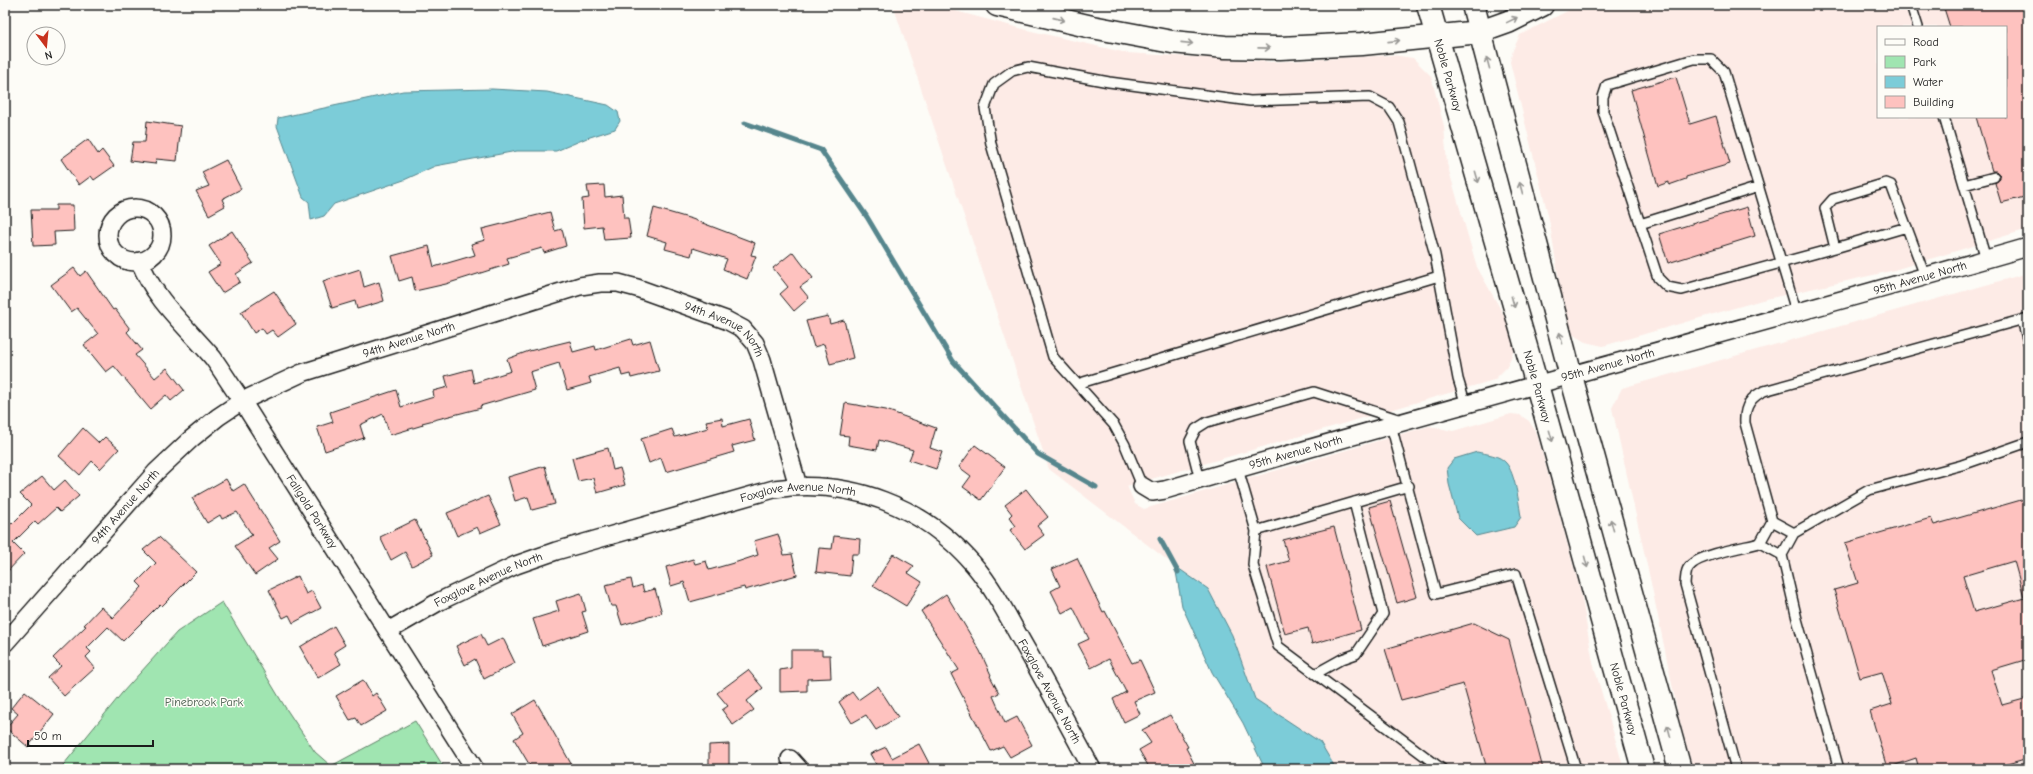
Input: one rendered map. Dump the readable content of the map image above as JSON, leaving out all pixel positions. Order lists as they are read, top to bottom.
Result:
{
  "streets": {
    "main road": ["Noble Parkway"],
    "street": [
      "95th Avenue North",
      "94th Avenue North",
      "Foxglove Avenue North",
      "Fallgold Parkway"
    ]
  },
  "crossings": [
    ["Noble Parkway", "95th Avenue North"],
    ["94th Avenue North", "Foxglove Avenue North"],
    ["94th Avenue North", "Fallgold Parkway"],
    ["Foxglove Avenue North", "Fallgold Parkway"]
  ],
  "parks": ["Pinebrook Park"],
  "legend": [
    "Road",
    "Park",
    "Water",
    "Building"
  ],
  "scale_bar": "50 m",
  "north": "bottom"
}
